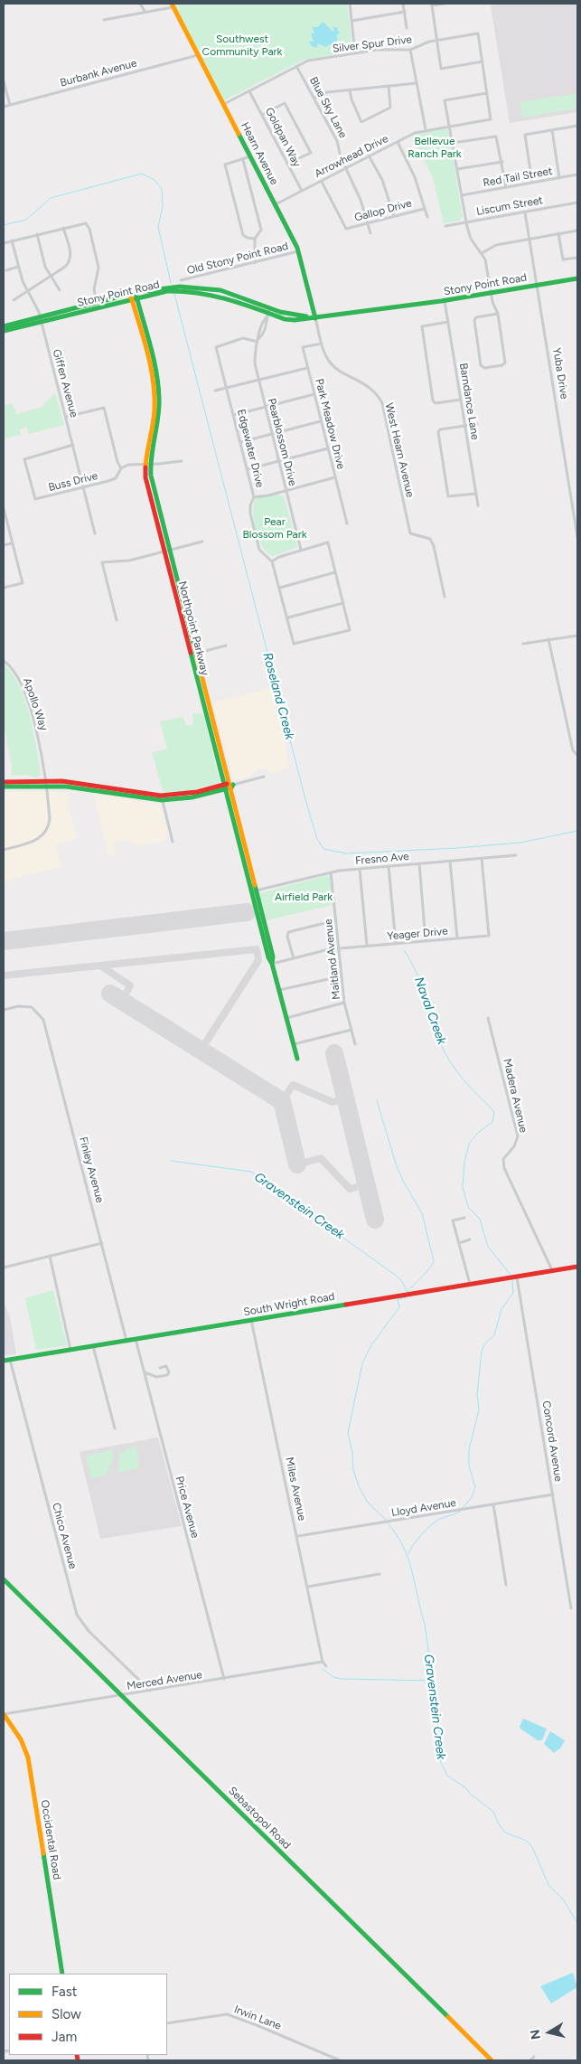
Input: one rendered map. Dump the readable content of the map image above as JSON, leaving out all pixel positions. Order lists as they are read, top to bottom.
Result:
{
  "streets": {
    "main road": [
      "Hearn Avenue",
      "Stony Point Road",
      "Northpoint Parkway",
      "South Wright Road",
      "Sebastopol Road",
      "Occidental Road"
    ],
    "street": [
      "Silver Spur Drive",
      "Burbank Avenue",
      "Blue Sky Lane",
      "Goldpan Way",
      "Arrowhead Drive",
      "Red Tail Street",
      "Liscum Street",
      "Gallop Drive",
      "Old Stony Point Road",
      "Yuba Drive",
      "Giffen Avenue",
      "Barndance Lane",
      "Park Meadow Drive",
      "Pearblossom Drive",
      "Edgewater Drive",
      "West Hearn Avenue",
      "Buss Drive",
      "Apollo Way",
      "Fresno Ave",
      "Yeager Drive",
      "Maitland Avenue",
      "Madera Avenue",
      "Finley Avenue",
      "Concord Avenue",
      "Miles Avenue",
      "Price Avenue",
      "Lloyd Avenue",
      "Chico Avenue",
      "Merced Avenue",
      "Irwin Lane"
    ]
  },
  "crossings": [
    ["Silver Spur Drive", "Blue Sky Lane"],
    ["Silver Spur Drive", "Goldpan Way"],
    ["Silver Spur Drive", "Hearn Avenue"],
    ["Burbank Avenue", "Hearn Avenue"],
    ["Blue Sky Lane", "Arrowhead Drive"],
    ["Blue Sky Lane", "Gallop Drive"],
    ["Goldpan Way", "Arrowhead Drive"],
    ["Hearn Avenue", "Arrowhead Drive"],
    ["Hearn Avenue", "Old Stony Point Road"],
    ["Hearn Avenue", "Stony Point Road"],
    ["Hearn Avenue", "West Hearn Avenue"],
    ["Arrowhead Drive", "Gallop Drive"],
    ["Liscum Street", "Yuba Drive"],
    ["Stony Point Road", "Yuba Drive"],
    ["Stony Point Road", "Giffen Avenue"],
    ["Stony Point Road", "Barndance Lane"],
    ["Stony Point Road", "Pearblossom Drive"],
    ["Stony Point Road", "West Hearn Avenue"],
    ["Stony Point Road", "Northpoint Parkway"],
    ["Giffen Avenue", "Buss Drive"],
    ["Park Meadow Drive", "West Hearn Avenue"],
    ["Pearblossom Drive", "Edgewater Drive"],
    ["Buss Drive", "Northpoint Parkway"],
    ["Northpoint Parkway", "Fresno Ave"],
    ["Northpoint Parkway", "Yeager Drive"],
    ["Fresno Ave", "Yeager Drive"],
    ["Fresno Ave", "Maitland Avenue"],
    ["Yeager Drive", "Maitland Avenue"],
    ["Madera Avenue", "South Wright Road"],
    ["Finley Avenue", "South Wright Road"],
    ["South Wright Road", "Concord Avenue"],
    ["South Wright Road", "Miles Avenue"],
    ["South Wright Road", "Price Avenue"],
    ["South Wright Road", "Chico Avenue"],
    ["Concord Avenue", "Lloyd Avenue"],
    ["Miles Avenue", "Lloyd Avenue"],
    ["Miles Avenue", "Merced Avenue"],
    ["Price Avenue", "Merced Avenue"],
    ["Chico Avenue", "Merced Avenue"],
    ["Merced Avenue", "Sebastopol Road"],
    ["Merced Avenue", "Occidental Road"]
  ],
  "water": ["Roseland Creek", "Naval Creek", "Gravenstein Creek"],
  "parks": [
    "Southwest Community Park",
    "Bellevue Ranch Park",
    "Pear Blossom Park",
    "Airfield Park"
  ],
  "legend": ["Fast", "Slow", "Jam"],
  "north": "left"
}
